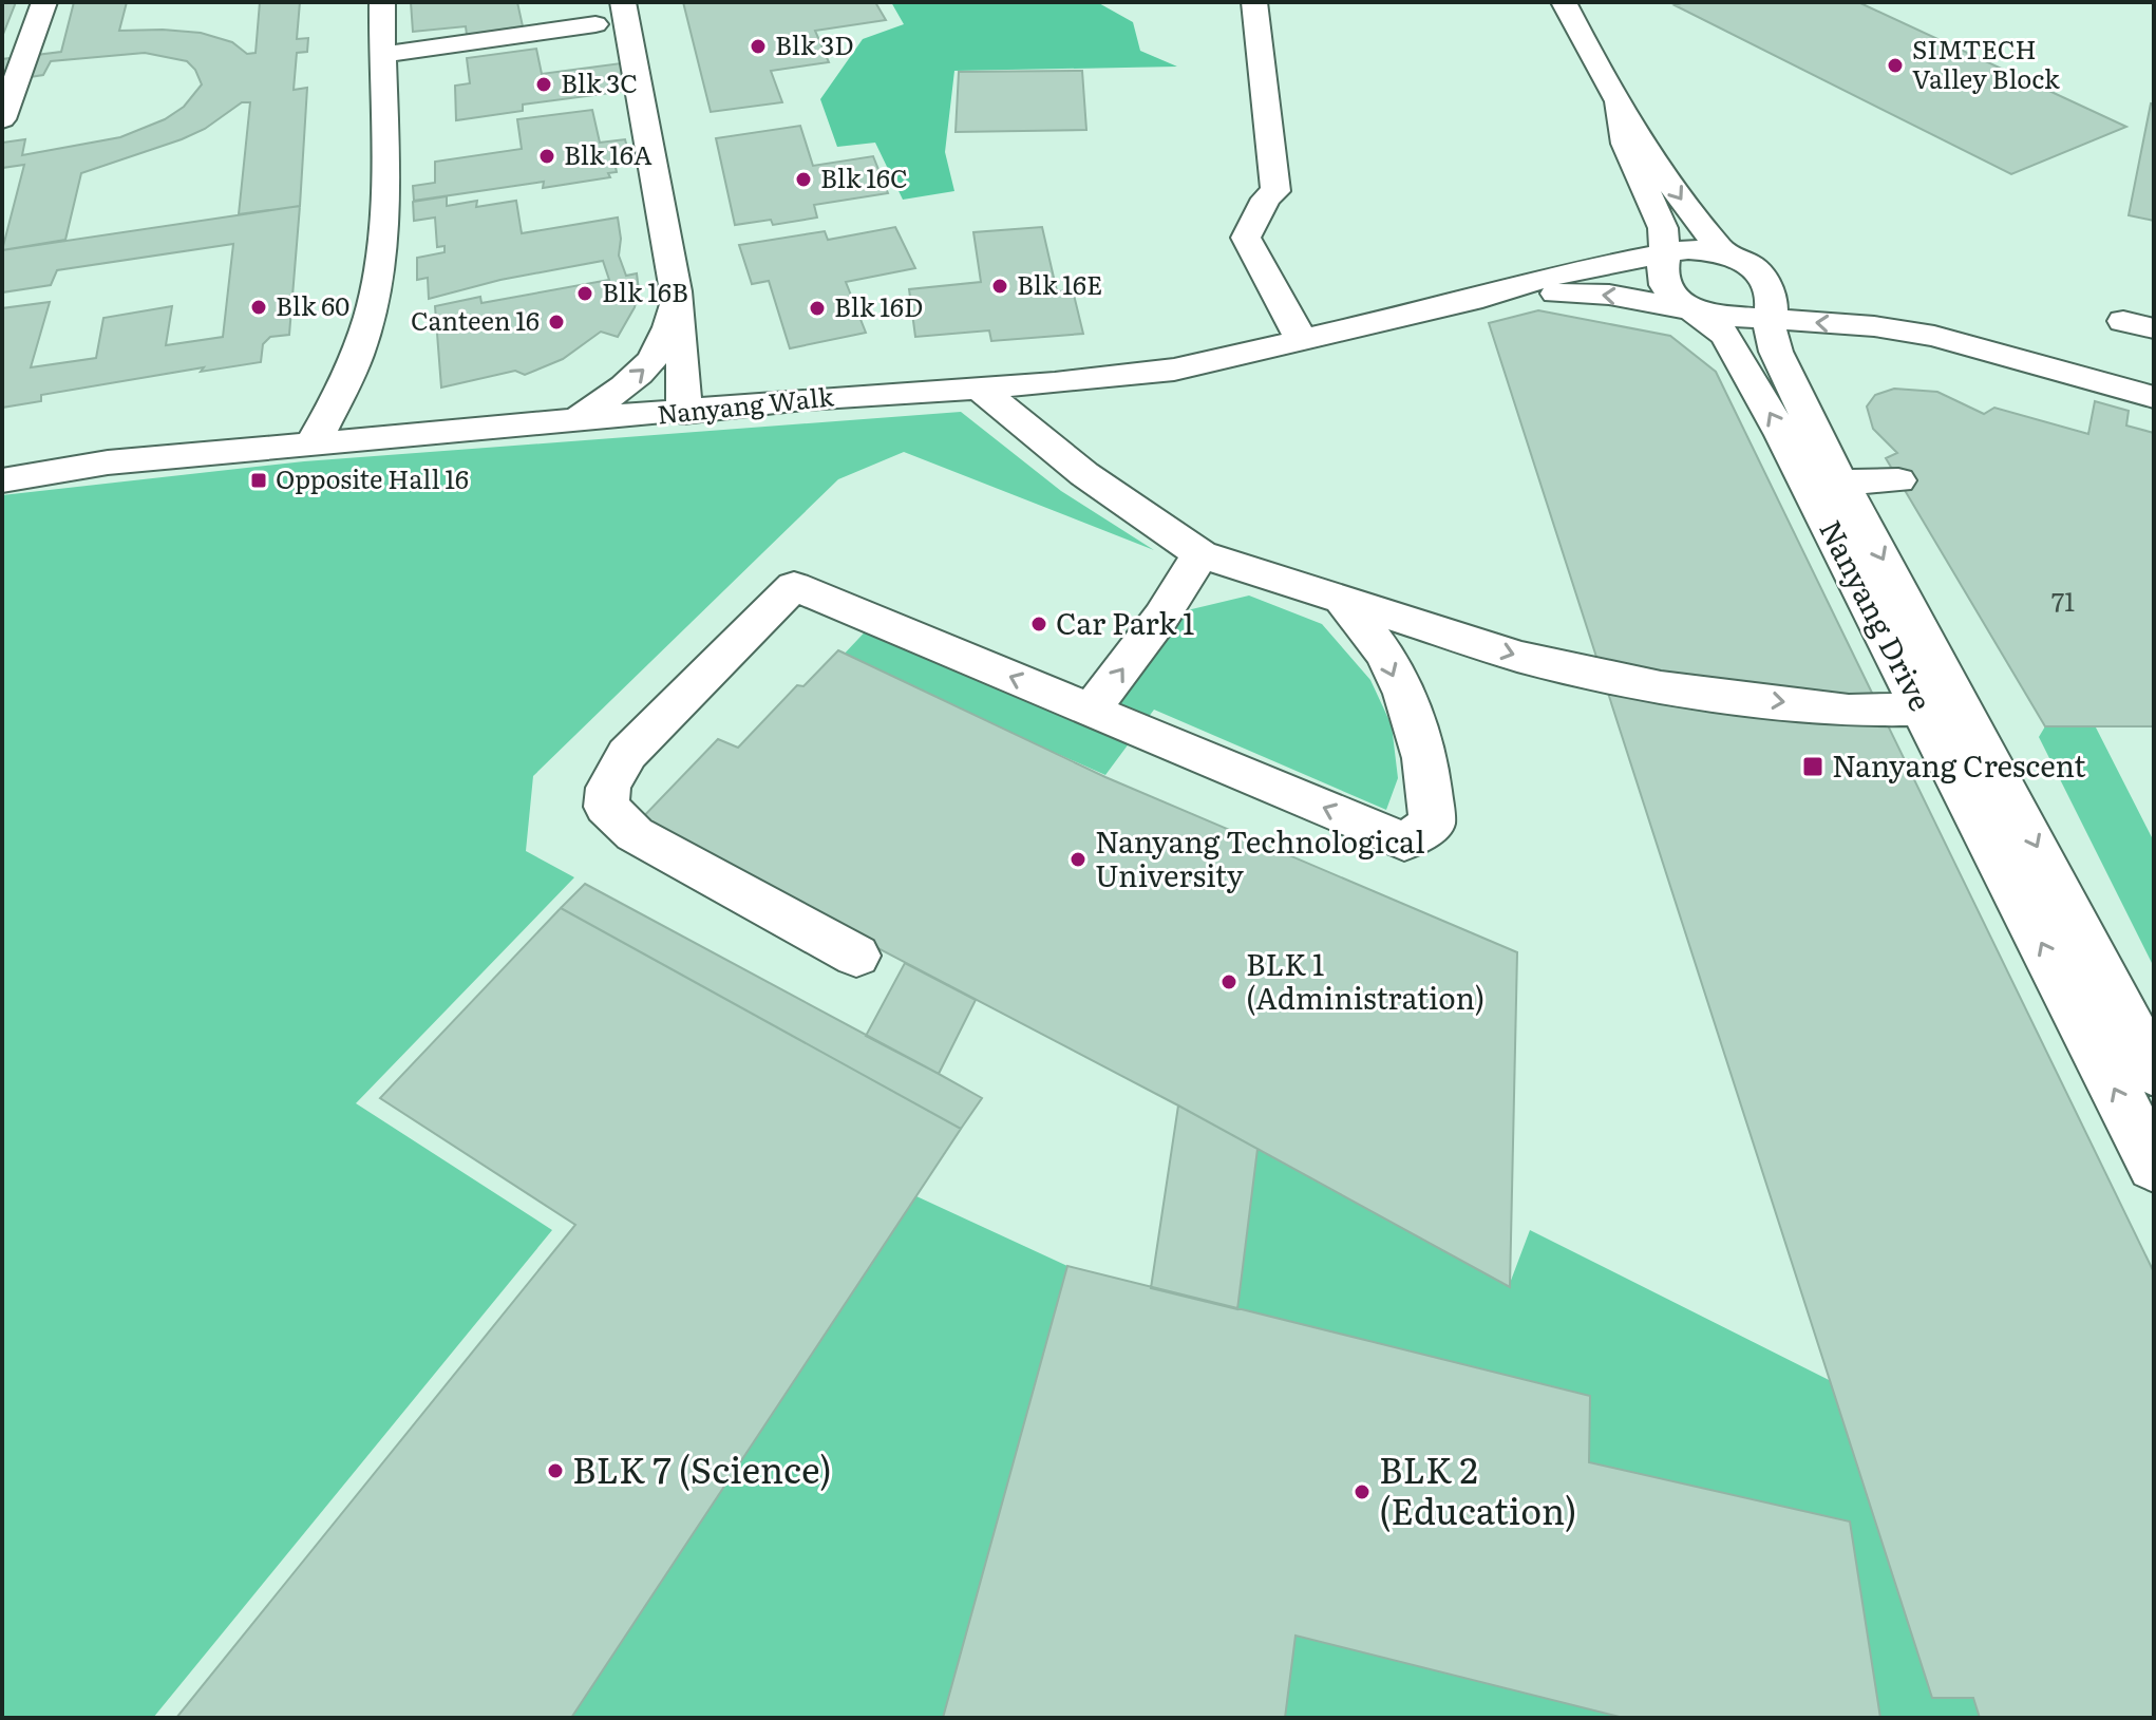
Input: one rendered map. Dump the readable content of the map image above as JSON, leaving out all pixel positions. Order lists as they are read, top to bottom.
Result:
{
  "streets": {
    "street": ["Nanyang Walk", "Nanyang Drive"]
  },
  "crossings": [
    ["Nanyang Walk", "Nanyang Drive"]
  ],
  "places": {
    "other": [
      "Blk 3D",
      "SIMTECH Valley Block",
      "Blk 3C",
      "Blk 16A",
      "Blk 16C",
      "Blk 16E",
      "Blk 16B",
      "Blk 60",
      "Blk 16D",
      "Canteen 16",
      "Car Park 1",
      "Nanyang Technological University",
      "BLK 1 (Administration)",
      "BLK 7 (Science)",
      "BLK 2 (Education)"
    ],
    "transit": ["Opposite Hall 16", "Nanyang Crescent"]
  },
  "house_numbers": ["71"]
}
